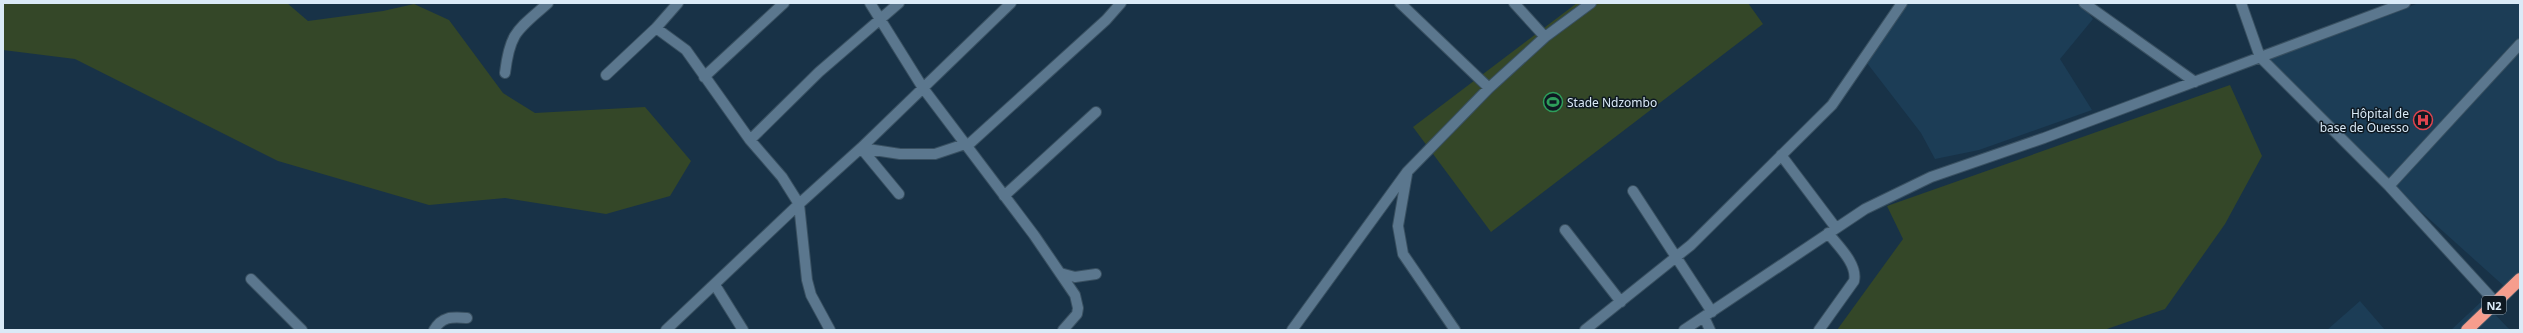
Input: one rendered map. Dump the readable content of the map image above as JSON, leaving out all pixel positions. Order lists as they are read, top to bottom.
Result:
{
  "streets": {
    "highway": ["N2"]
  },
  "places": {
    "sports": ["Stade Ndzombo"],
    "hospital": ["Hôpital de base de Ouesso"]
  }
}
